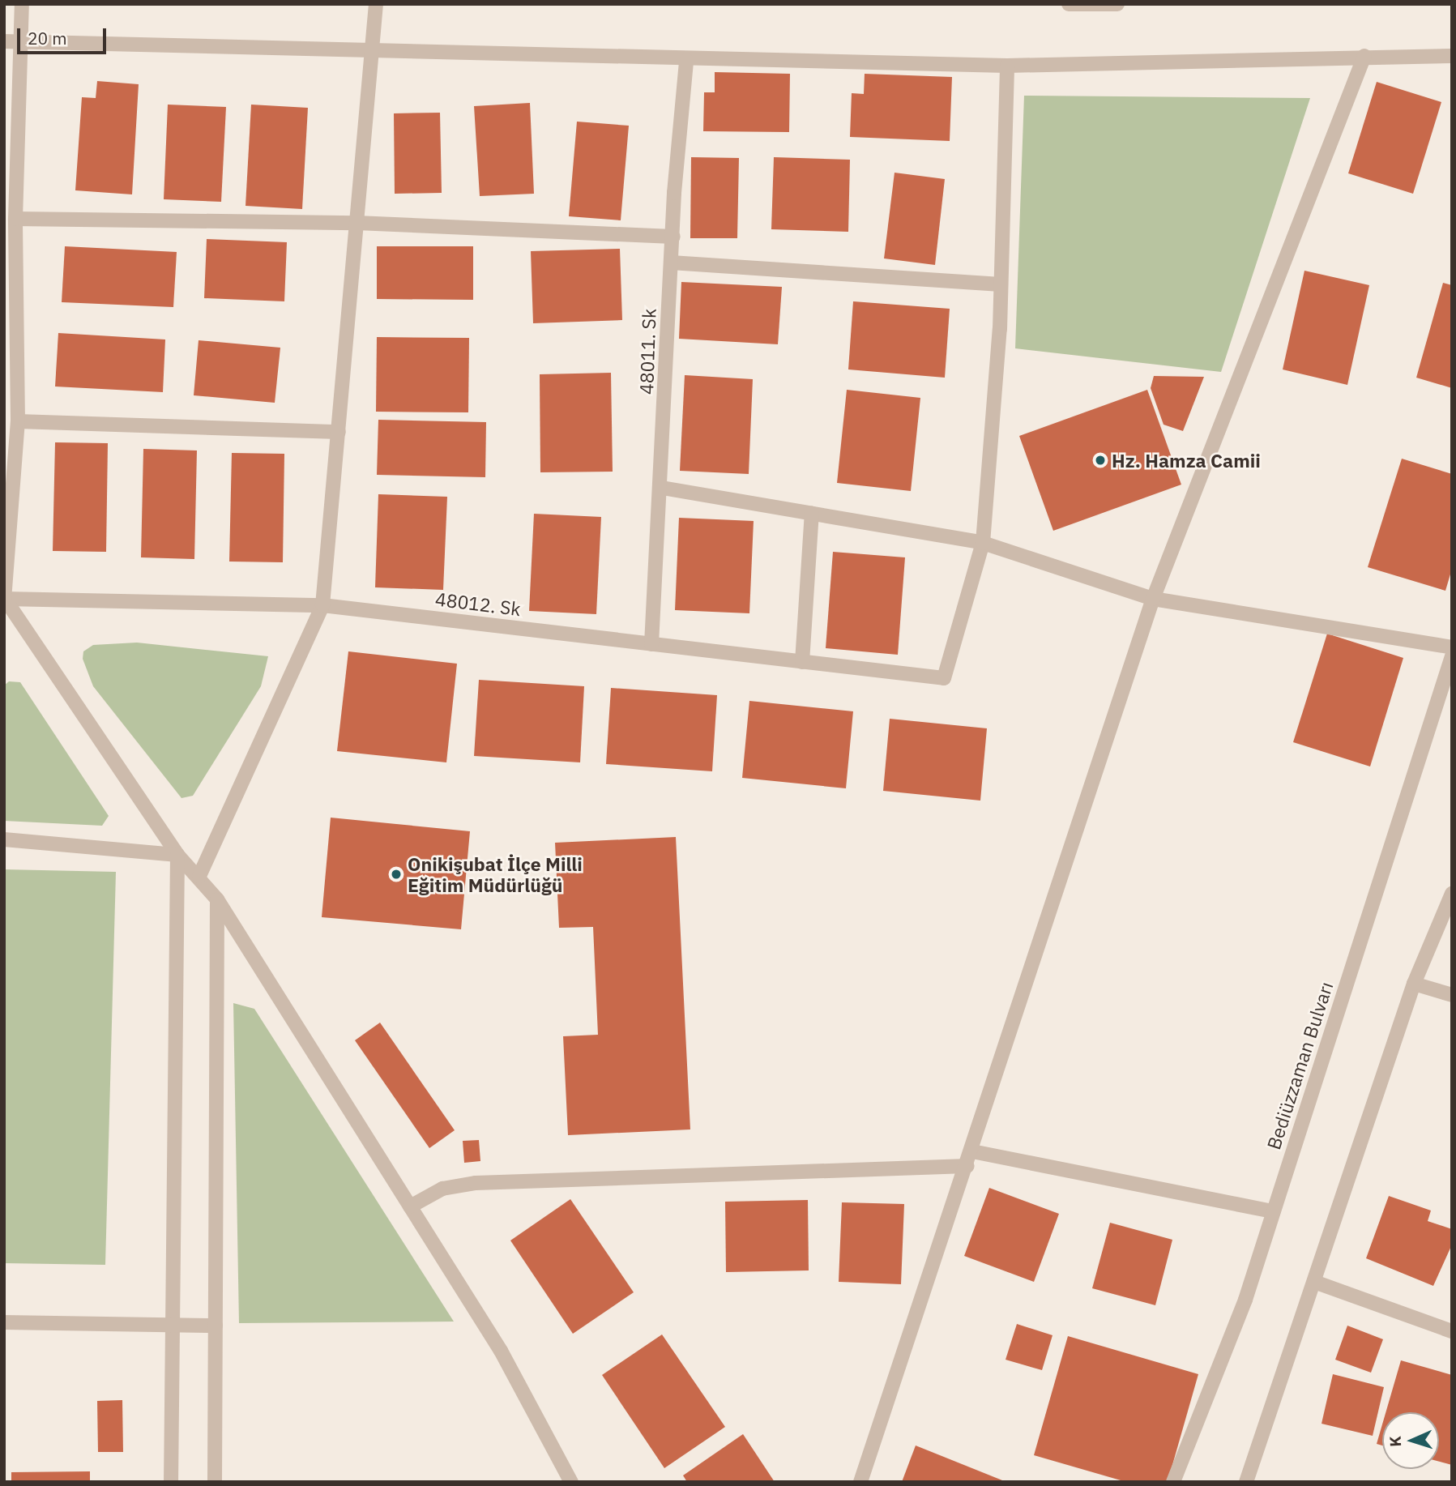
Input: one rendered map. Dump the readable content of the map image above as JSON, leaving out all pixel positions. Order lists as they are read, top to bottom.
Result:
{
  "streets": {
    "street": ["48011. Sk", "48012. Sk", "Bediüzzaman Bulvarı"]
  },
  "crossings": [
    ["48011. Sk", "48012. Sk"]
  ],
  "places": ["Hz. Hamza Camii", "Onikişubat İlçe Milli Eğitim Müdürlüğü"],
  "scale_bar": "20 m",
  "north": "left"
}
